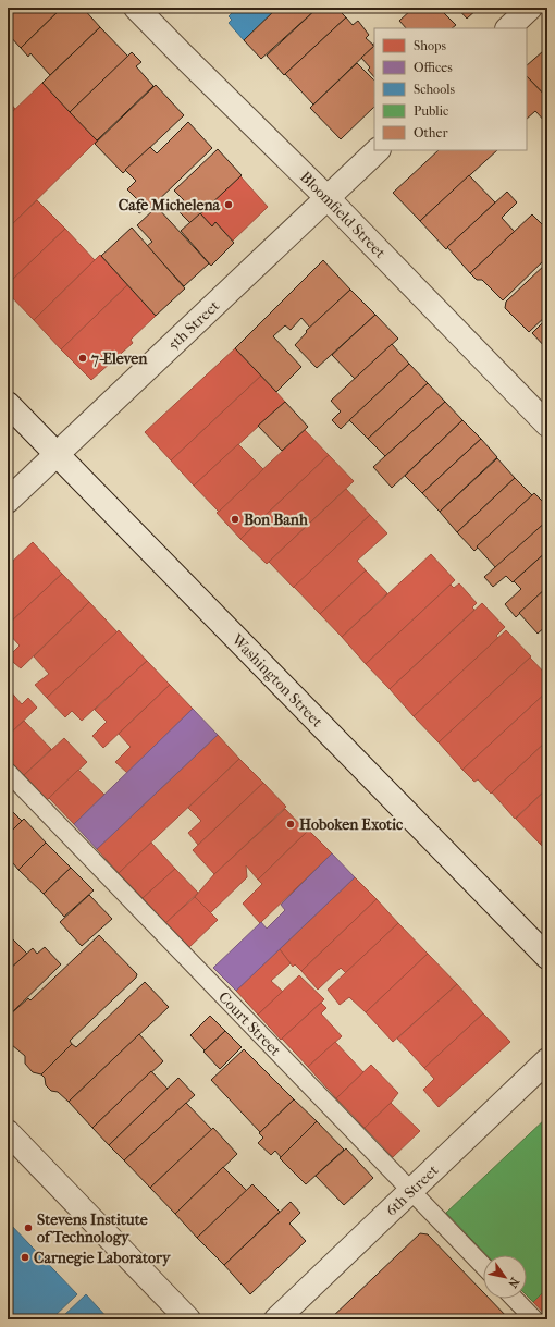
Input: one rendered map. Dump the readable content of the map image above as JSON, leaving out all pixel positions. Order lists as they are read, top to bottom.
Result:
{
  "streets": {
    "street": [
      "Bloomfield Street",
      "5th Street",
      "Washington Street",
      "6th Street"
    ],
    "lane": ["Court Street"]
  },
  "crossings": [
    ["Bloomfield Street", "5th Street"],
    ["5th Street", "Washington Street"],
    ["Court Street", "6th Street"]
  ],
  "places": [
    "Cafe Michelena",
    "7-Eleven",
    "Bon Banh",
    "Hoboken Exotic",
    "Stevens Institute of Technology",
    "Carnegie Laboratory"
  ],
  "legend": [
    "Shops",
    "Offices",
    "Schools",
    "Public",
    "Other"
  ],
  "north": "bottom right"
}
